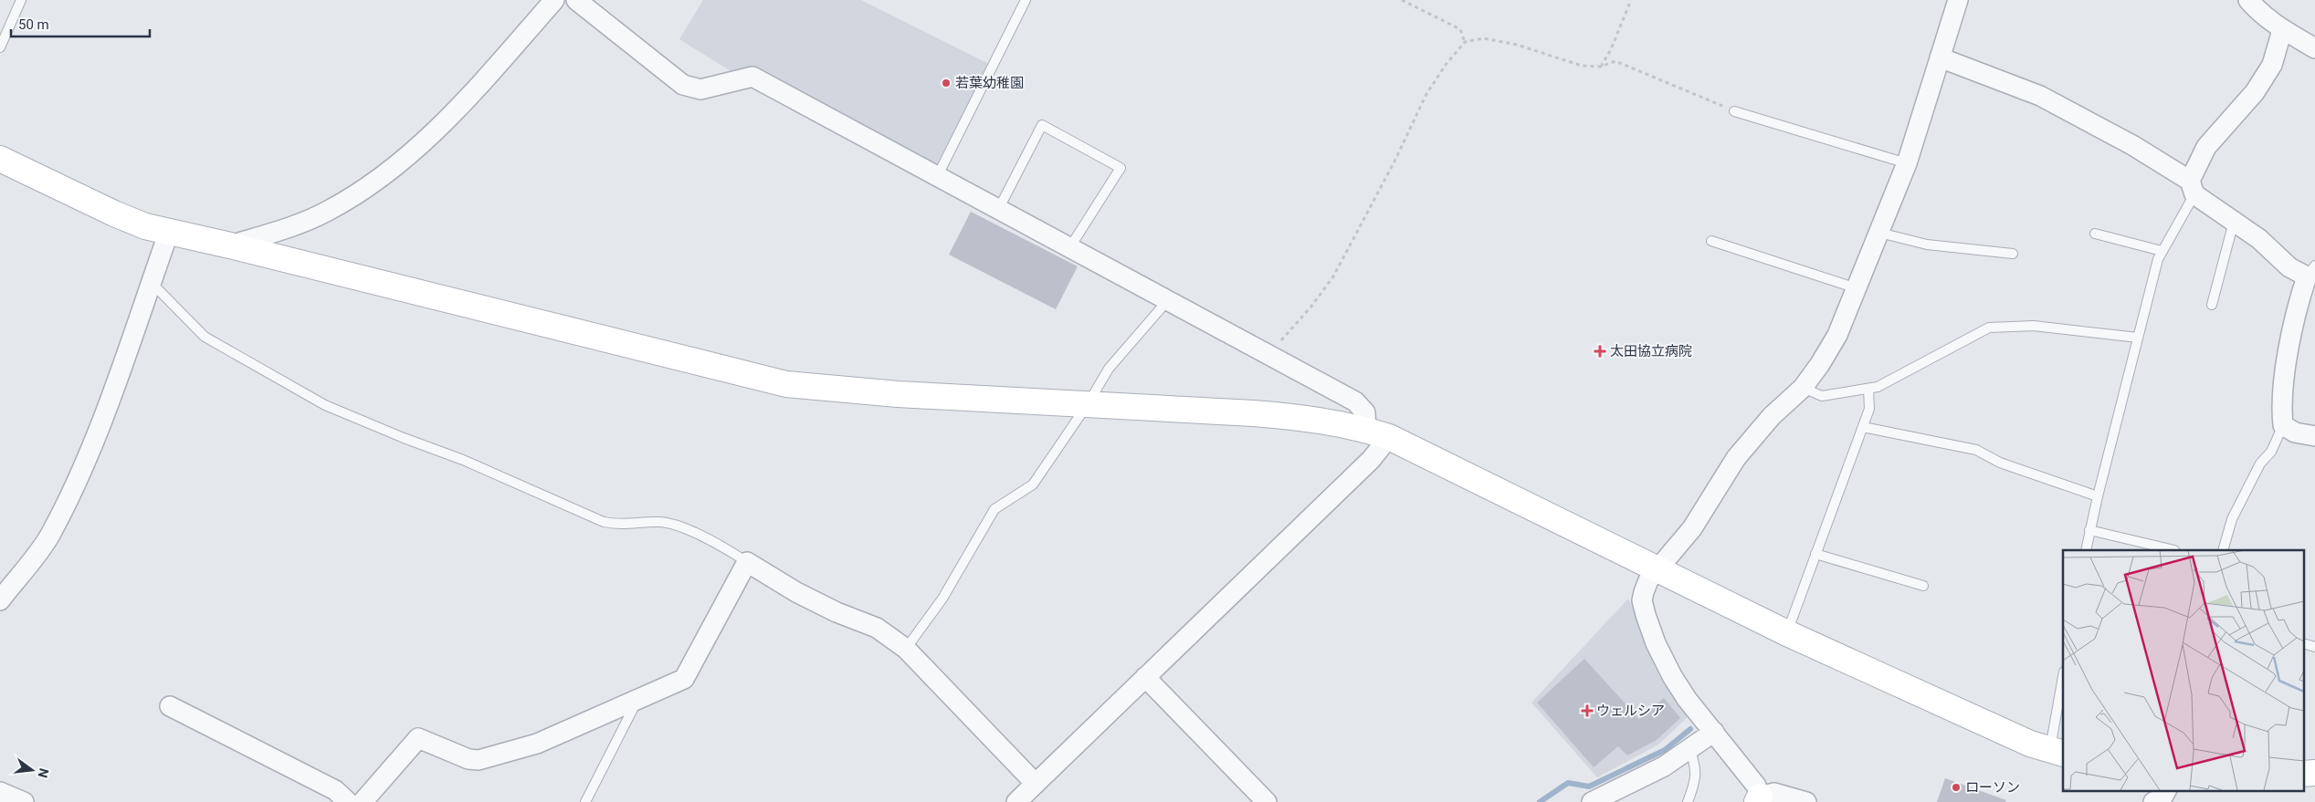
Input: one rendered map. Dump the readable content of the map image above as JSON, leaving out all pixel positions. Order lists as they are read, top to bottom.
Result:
{
  "places": {
    "other": ["若葉幼稚園", "ローソン"],
    "health": ["太田協立病院", "ウェルシア"]
  },
  "scale_bar": "50 m",
  "north": "right"
}
